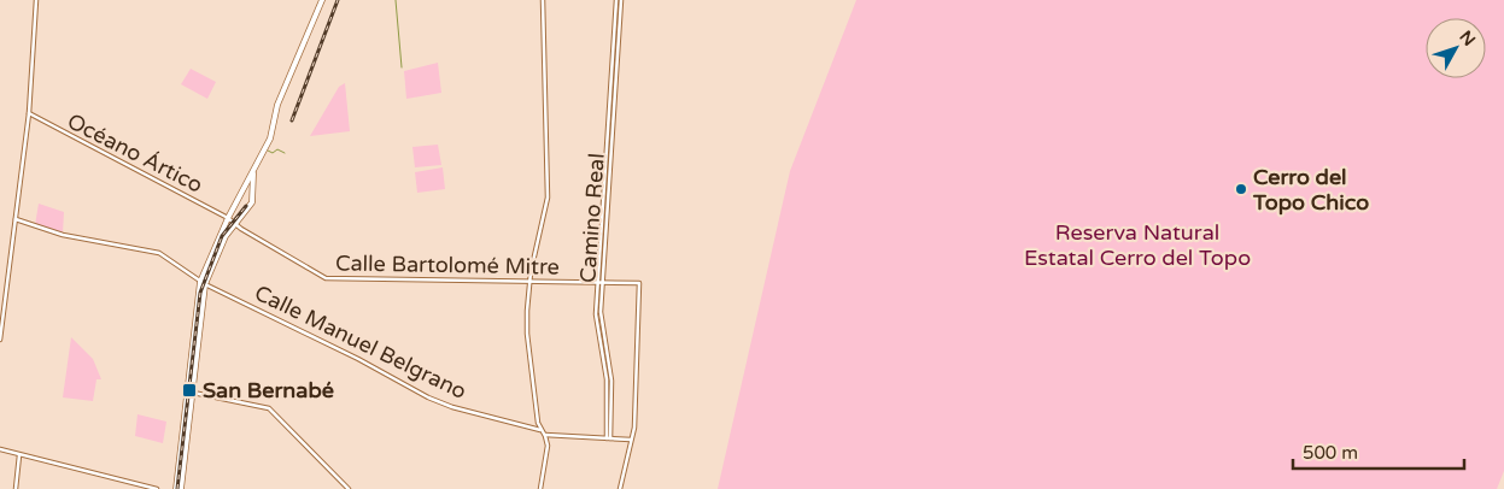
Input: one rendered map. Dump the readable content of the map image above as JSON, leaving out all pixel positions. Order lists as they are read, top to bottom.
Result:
{
  "streets": {
    "street": [
      "Océano Ártico",
      "Camino Real",
      "Calle Bartolomé Mitre",
      "Calle Manuel Belgrano"
    ]
  },
  "crossings": [
    ["Océano Ártico", "Calle Bartolomé Mitre"],
    ["Camino Real", "Calle Bartolomé Mitre"]
  ],
  "parks": ["Reserva Natural Estatal Cerro del Topo"],
  "places": {
    "other": ["Cerro del Topo Chico"],
    "transit": ["San Bernabé"]
  },
  "scale_bar": "500 m",
  "north": "top right"
}
